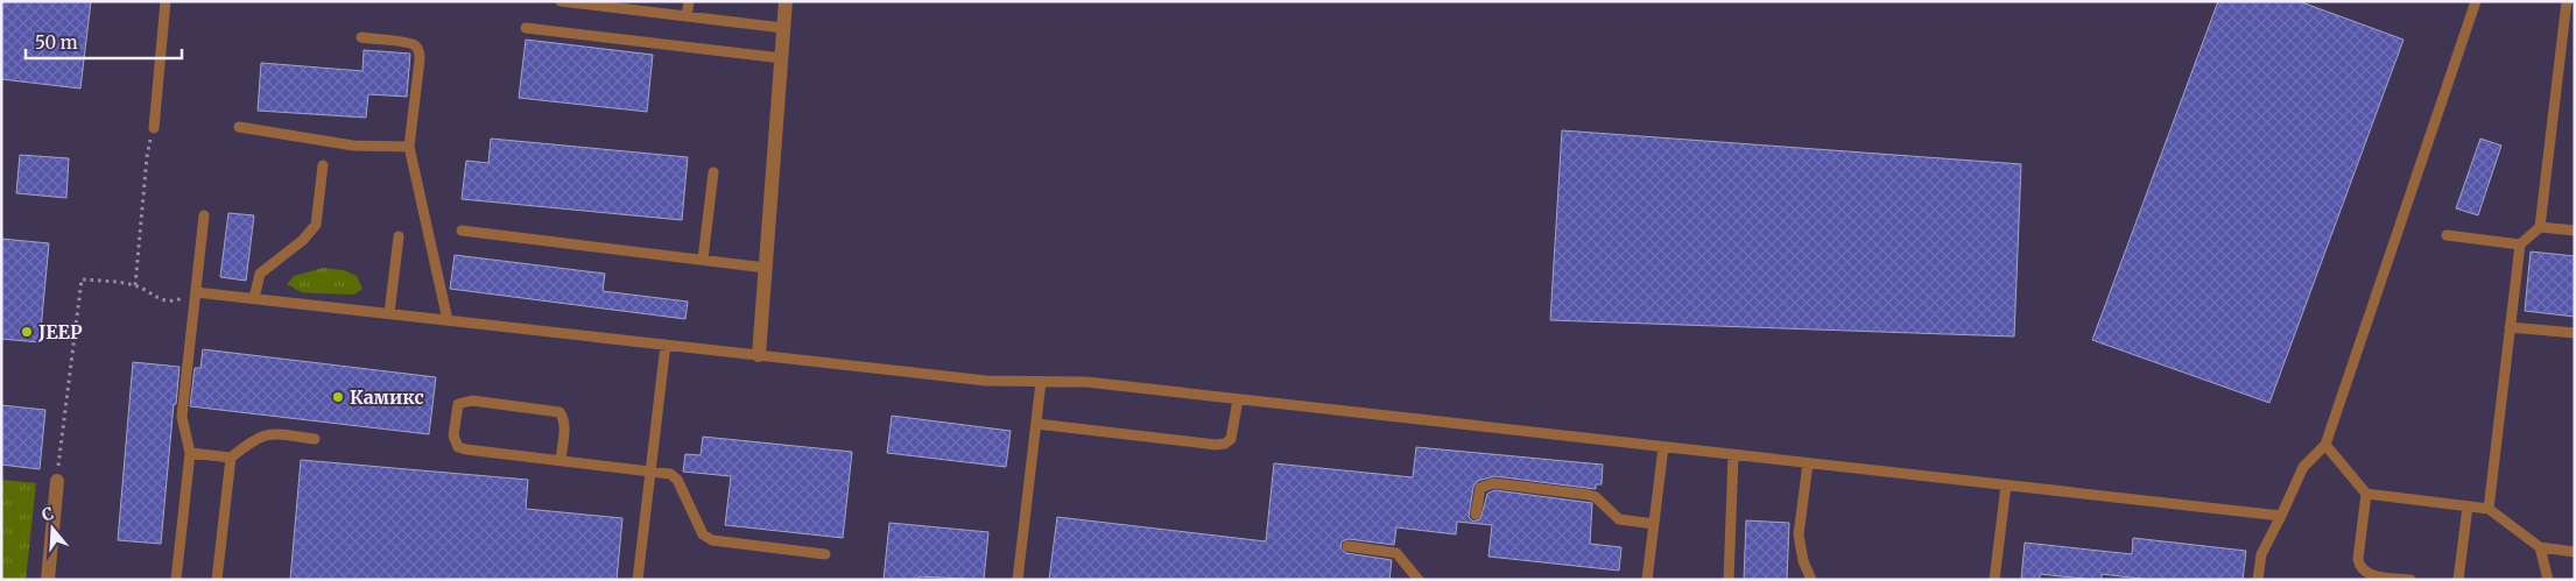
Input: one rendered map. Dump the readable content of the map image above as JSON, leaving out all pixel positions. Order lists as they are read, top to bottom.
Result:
{
  "places": ["JEEP", "Камикс"],
  "scale_bar": "50 m",
  "north": "top"
}
